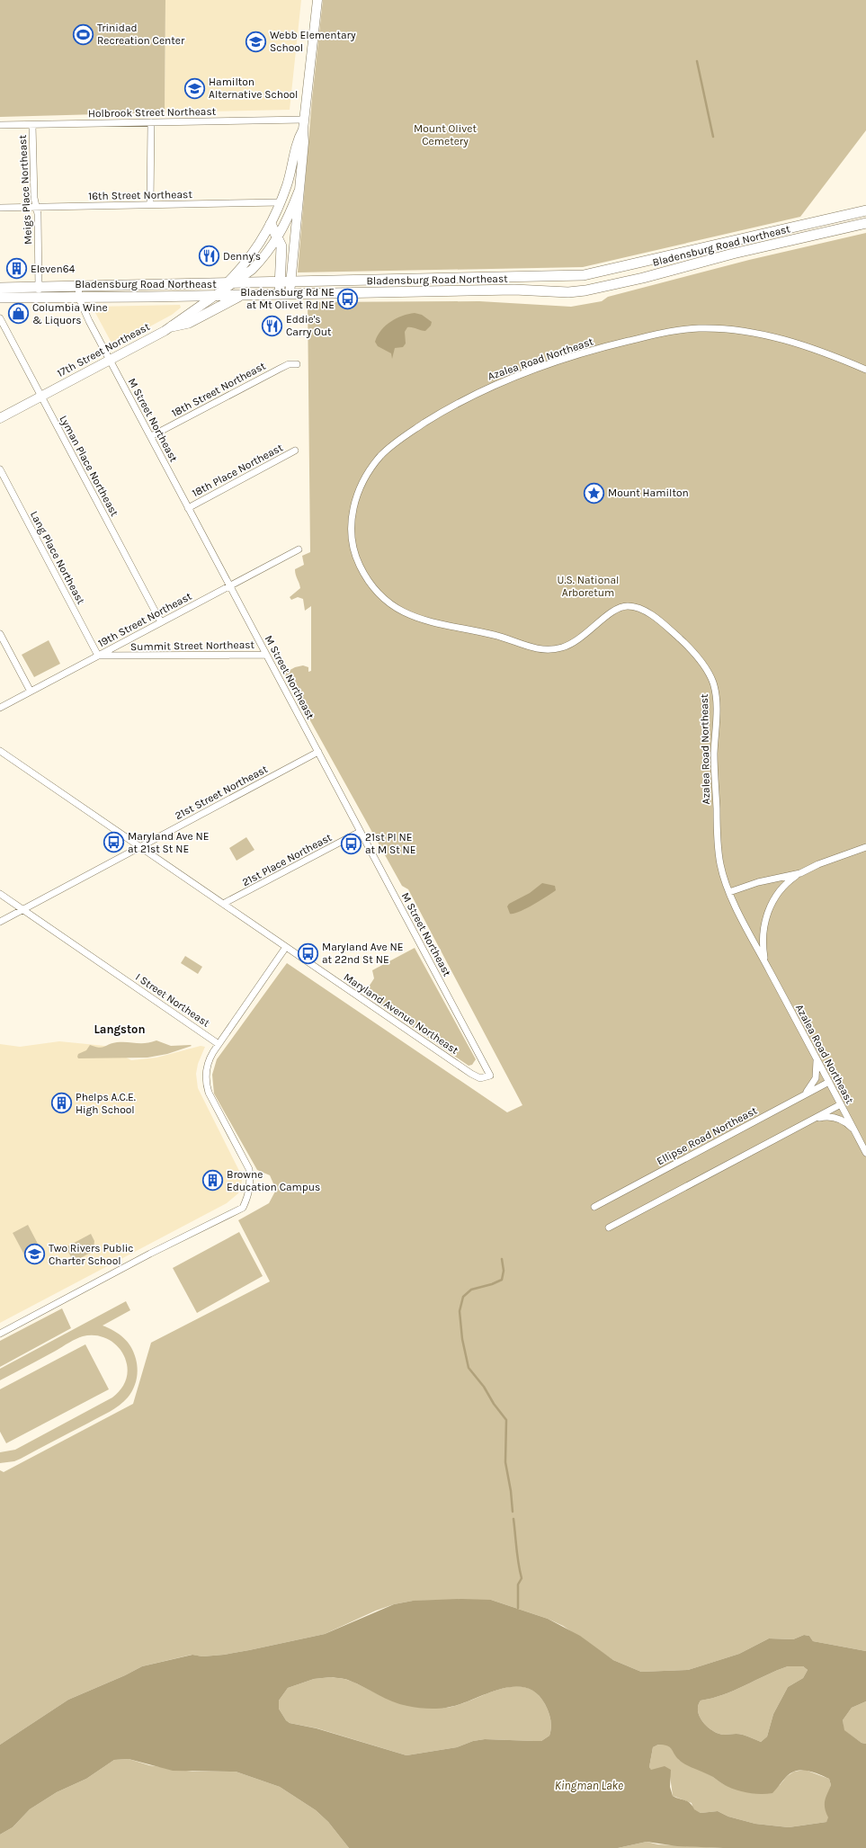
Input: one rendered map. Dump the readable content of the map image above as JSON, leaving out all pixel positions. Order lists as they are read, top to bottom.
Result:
{
  "streets": {
    "main road": ["Bladensburg Road Northeast", "17th Street Northeast"],
    "street": [
      "Holbrook Street Northeast",
      "Meigs Place Northeast",
      "16th Street Northeast",
      "Azalea Road Northeast",
      "18th Street Northeast",
      "M Street Northeast",
      "Lyman Place Northeast",
      "18th Place Northeast",
      "Lang Place Northeast",
      "19th Street Northeast",
      "Summit Street Northeast",
      "21st Street Northeast",
      "21st Place Northeast",
      "I Street Northeast",
      "Maryland Avenue Northeast",
      "Ellipse Road Northeast"
    ]
  },
  "crossings": [
    ["Holbrook Street Northeast", "Meigs Place Northeast"],
    ["Meigs Place Northeast", "16th Street Northeast"],
    ["Meigs Place Northeast", "Bladensburg Road Northeast"],
    ["Bladensburg Road Northeast", "17th Street Northeast"],
    ["Bladensburg Road Northeast", "M Street Northeast"],
    ["17th Street Northeast", "M Street Northeast"],
    ["17th Street Northeast", "Lyman Place Northeast"],
    ["Azalea Road Northeast", "Ellipse Road Northeast"],
    ["18th Street Northeast", "M Street Northeast"],
    ["M Street Northeast", "18th Place Northeast"],
    ["M Street Northeast", "19th Street Northeast"],
    ["M Street Northeast", "Summit Street Northeast"],
    ["M Street Northeast", "21st Street Northeast"],
    ["M Street Northeast", "21st Place Northeast"],
    ["M Street Northeast", "Maryland Avenue Northeast"],
    ["Lyman Place Northeast", "19th Street Northeast"],
    ["Lang Place Northeast", "19th Street Northeast"],
    ["Lang Place Northeast", "Summit Street Northeast"],
    ["19th Street Northeast", "Summit Street Northeast"],
    ["21st Street Northeast", "I Street Northeast"],
    ["21st Street Northeast", "Maryland Avenue Northeast"],
    ["21st Place Northeast", "Maryland Avenue Northeast"]
  ],
  "districts": ["Langston"],
  "water": ["Kingman Lake"],
  "parks": ["Mount Olivet Cemetery", "U.S. National Arboretum"],
  "places": {
    "sports": ["Trinidad Recreation Center"],
    "school or university": ["Webb Elementary School", "Hamilton Alternative School", "Two Rivers Public Charter School"],
    "restaurant": ["Denny's", "Eddie's Carry Out"],
    "building": ["Eleven64", "Phelps A.C.E. High School", "Browne Education Campus"],
    "bus stop": [
      "Bladensburg Rd NE at Mt Olivet Rd NE",
      "Maryland Ave NE at 21st St NE",
      "21st Pl NE at M St NE",
      "Maryland Ave NE at 22nd St NE"
    ],
    "shop": ["Columbia Wine & Liquors"],
    "place": ["Mount Hamilton"]
  }
}
